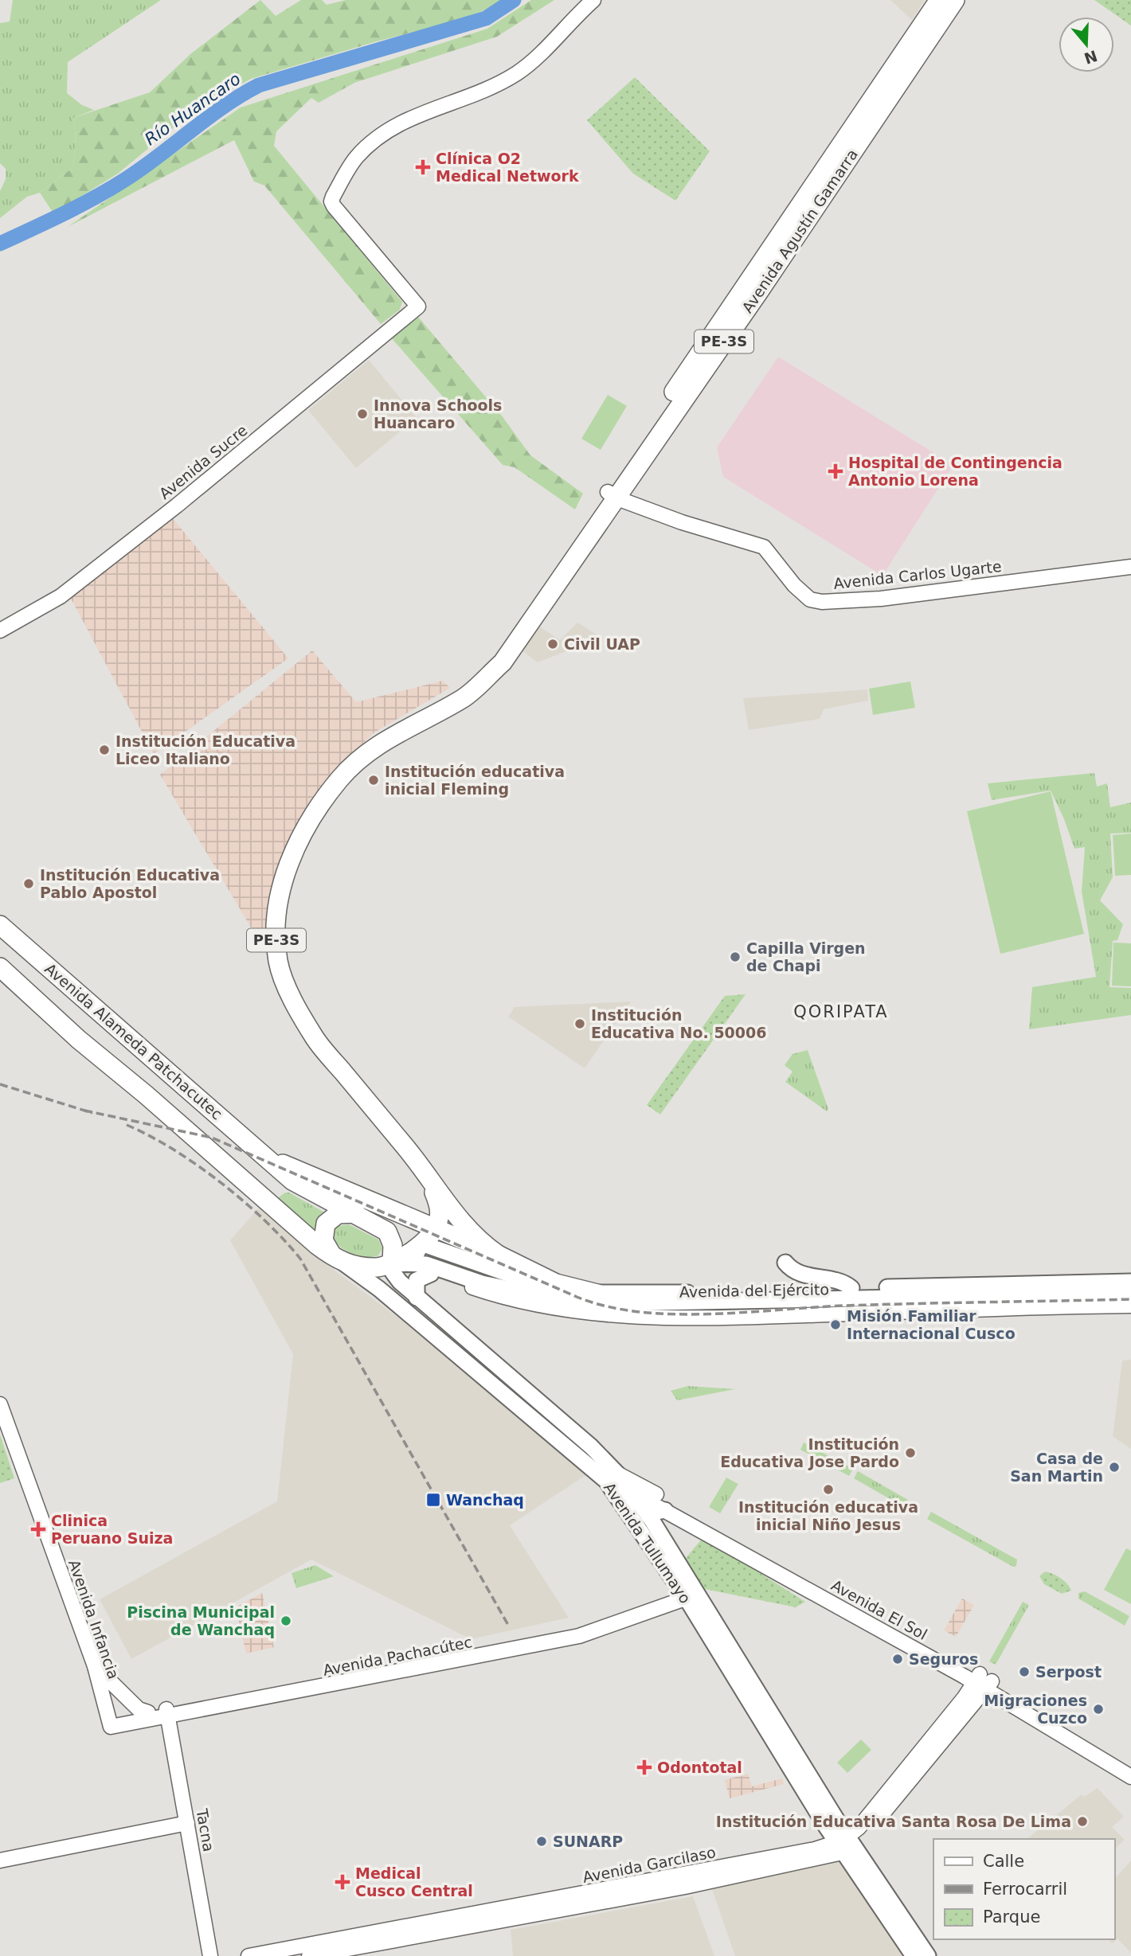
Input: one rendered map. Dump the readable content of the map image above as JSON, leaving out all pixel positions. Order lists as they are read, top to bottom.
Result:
{
  "streets": {
    "highway": [
      "Avenida Agustín Gamarra",
      "PE-3S",
      "Avenida Alameda Patchacutec",
      "Avenida del Ejército",
      "Avenida Tullumayo"
    ],
    "street": [
      "Avenida Sucre",
      "Avenida Carlos Ugarte",
      "Avenida El Sol",
      "Avenida Infancia",
      "Avenida Pachacútec",
      "Tacna",
      "Avenida Garcilaso"
    ]
  },
  "crossings": [
    ["Avenida Agustín Gamarra", "PE-3S"],
    ["Avenida Agustín Gamarra", "Avenida Carlos Ugarte"],
    ["Avenida Alameda Patchacutec", "Avenida del Ejército"],
    ["Avenida Alameda Patchacutec", "Avenida Tullumayo"],
    ["Avenida del Ejército", "Avenida Tullumayo"],
    ["Avenida Tullumayo", "Avenida El Sol"],
    ["Avenida Tullumayo", "Avenida Pachacútec"],
    ["Avenida Tullumayo", "Avenida Garcilaso"],
    ["Avenida Infancia", "Avenida Pachacútec"],
    ["Avenida Pachacútec", "Tacna"]
  ],
  "districts": ["QORIPATA"],
  "water": ["Río Huancaro"],
  "places": {
    "health": [
      "Clínica O2 Medical Network",
      "Hospital de Contingencia Antonio Lorena",
      "Clinica Peruano Suiza",
      "Odontotal",
      "Medical Cusco Central"
    ],
    "other": [
      "Innova Schools Huancaro",
      "Civil UAP",
      "Institución Educativa Liceo Italiano",
      "Institución educativa inicial Fleming",
      "Institución Educativa Pablo Apostol",
      "Capilla Virgen de Chapi",
      "Institución Educativa No. 50006",
      "Misión Familiar Internacional Cusco",
      "Institución Educativa Jose Pardo",
      "Casa de San Martin",
      "Institución educativa inicial Niño Jesus",
      "Piscina Municipal de Wanchaq",
      "Seguros",
      "Serpost",
      "Migraciones Cuzco",
      "Institución Educativa Santa Rosa De Lima",
      "SUNARP"
    ],
    "transit": ["Wanchaq"]
  },
  "legend": ["Calle", "Ferrocarril", "Parque"],
  "north": "bottom"
}
